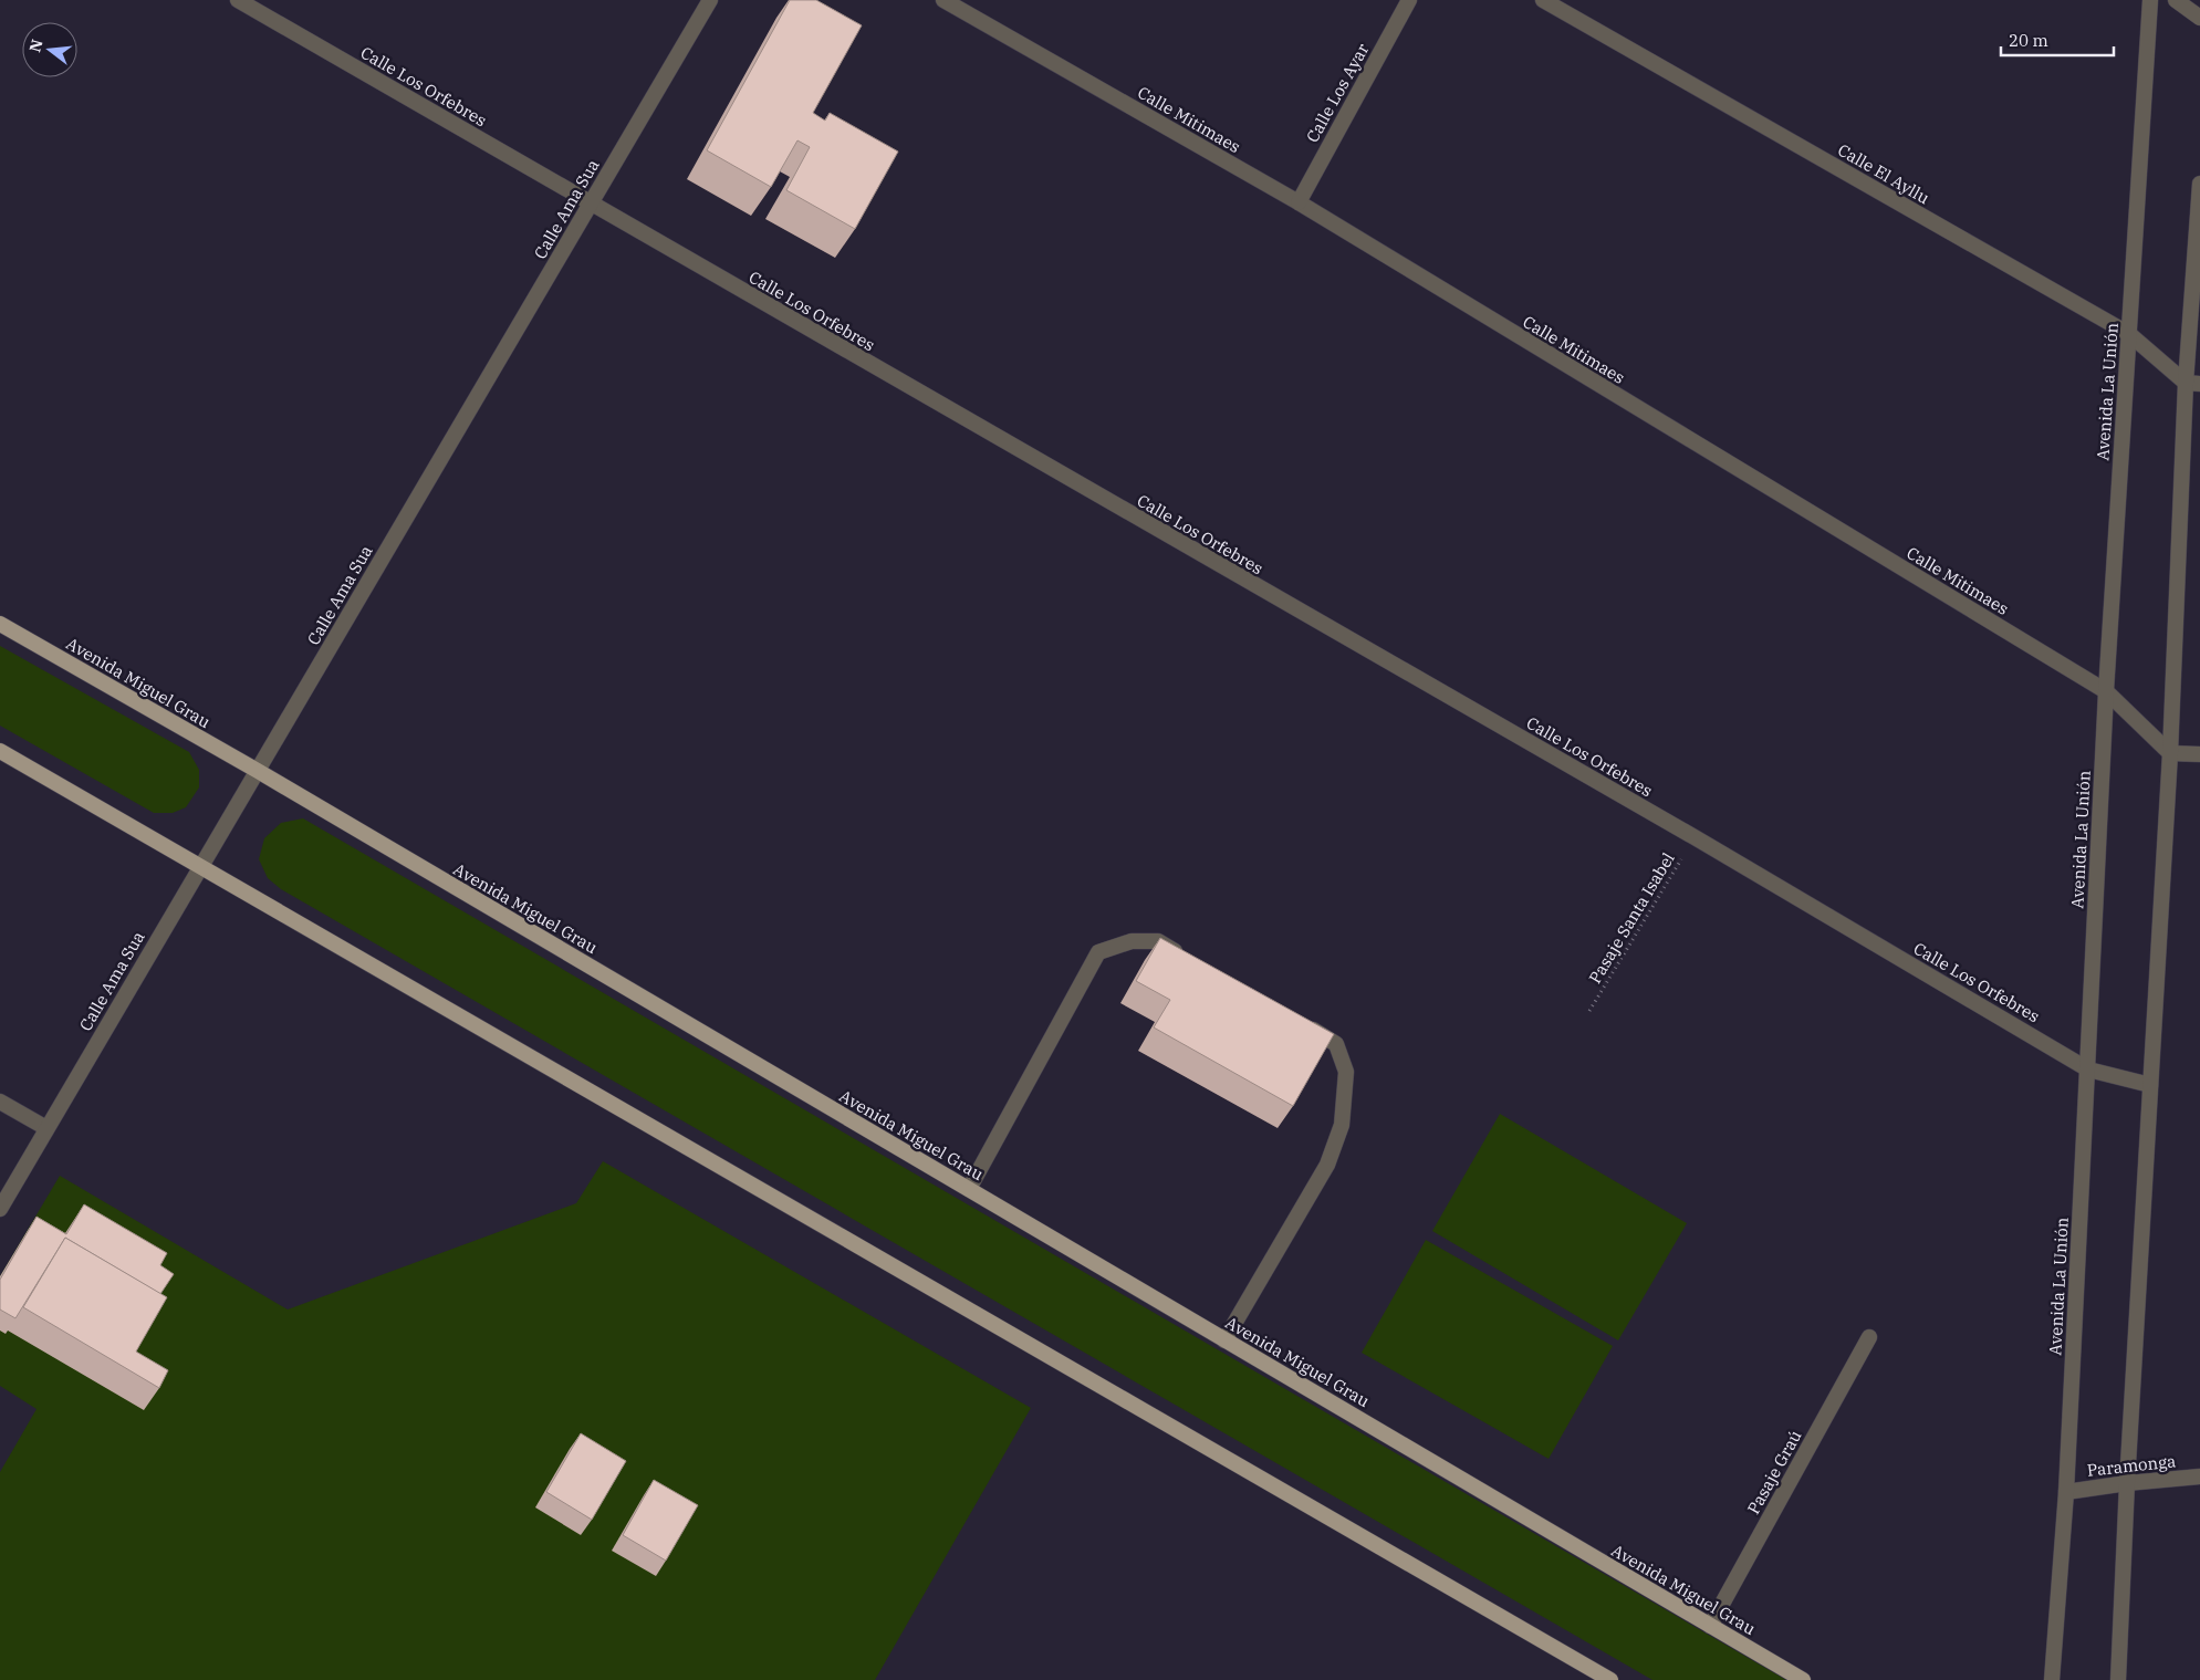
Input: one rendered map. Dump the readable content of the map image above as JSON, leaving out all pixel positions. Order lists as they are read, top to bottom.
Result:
{
  "streets": {
    "main road": ["Avenida Miguel Grau"],
    "street": [
      "Calle Los Orfebres",
      "Calle Los Ayar",
      "Calle Mitimaes",
      "Calle El Ayllu",
      "Calle Ama Sua",
      "Avenida La Unión",
      "Paramonga",
      "Pasaje Graú"
    ],
    "path": ["Pasaje Santa Isabel"]
  },
  "crossings": [
    ["Calle Los Orfebres", "Calle Ama Sua"],
    ["Calle Los Orfebres", "Avenida La Unión"],
    ["Calle Los Orfebres", "Pasaje Santa Isabel"],
    ["Calle Los Ayar", "Calle Mitimaes"],
    ["Calle Mitimaes", "Avenida La Unión"],
    ["Calle El Ayllu", "Avenida La Unión"],
    ["Calle Ama Sua", "Avenida Miguel Grau"],
    ["Avenida La Unión", "Paramonga"],
    ["Avenida Miguel Grau", "Pasaje Graú"]
  ],
  "scale_bar": "20 m",
  "north": "left"
}
